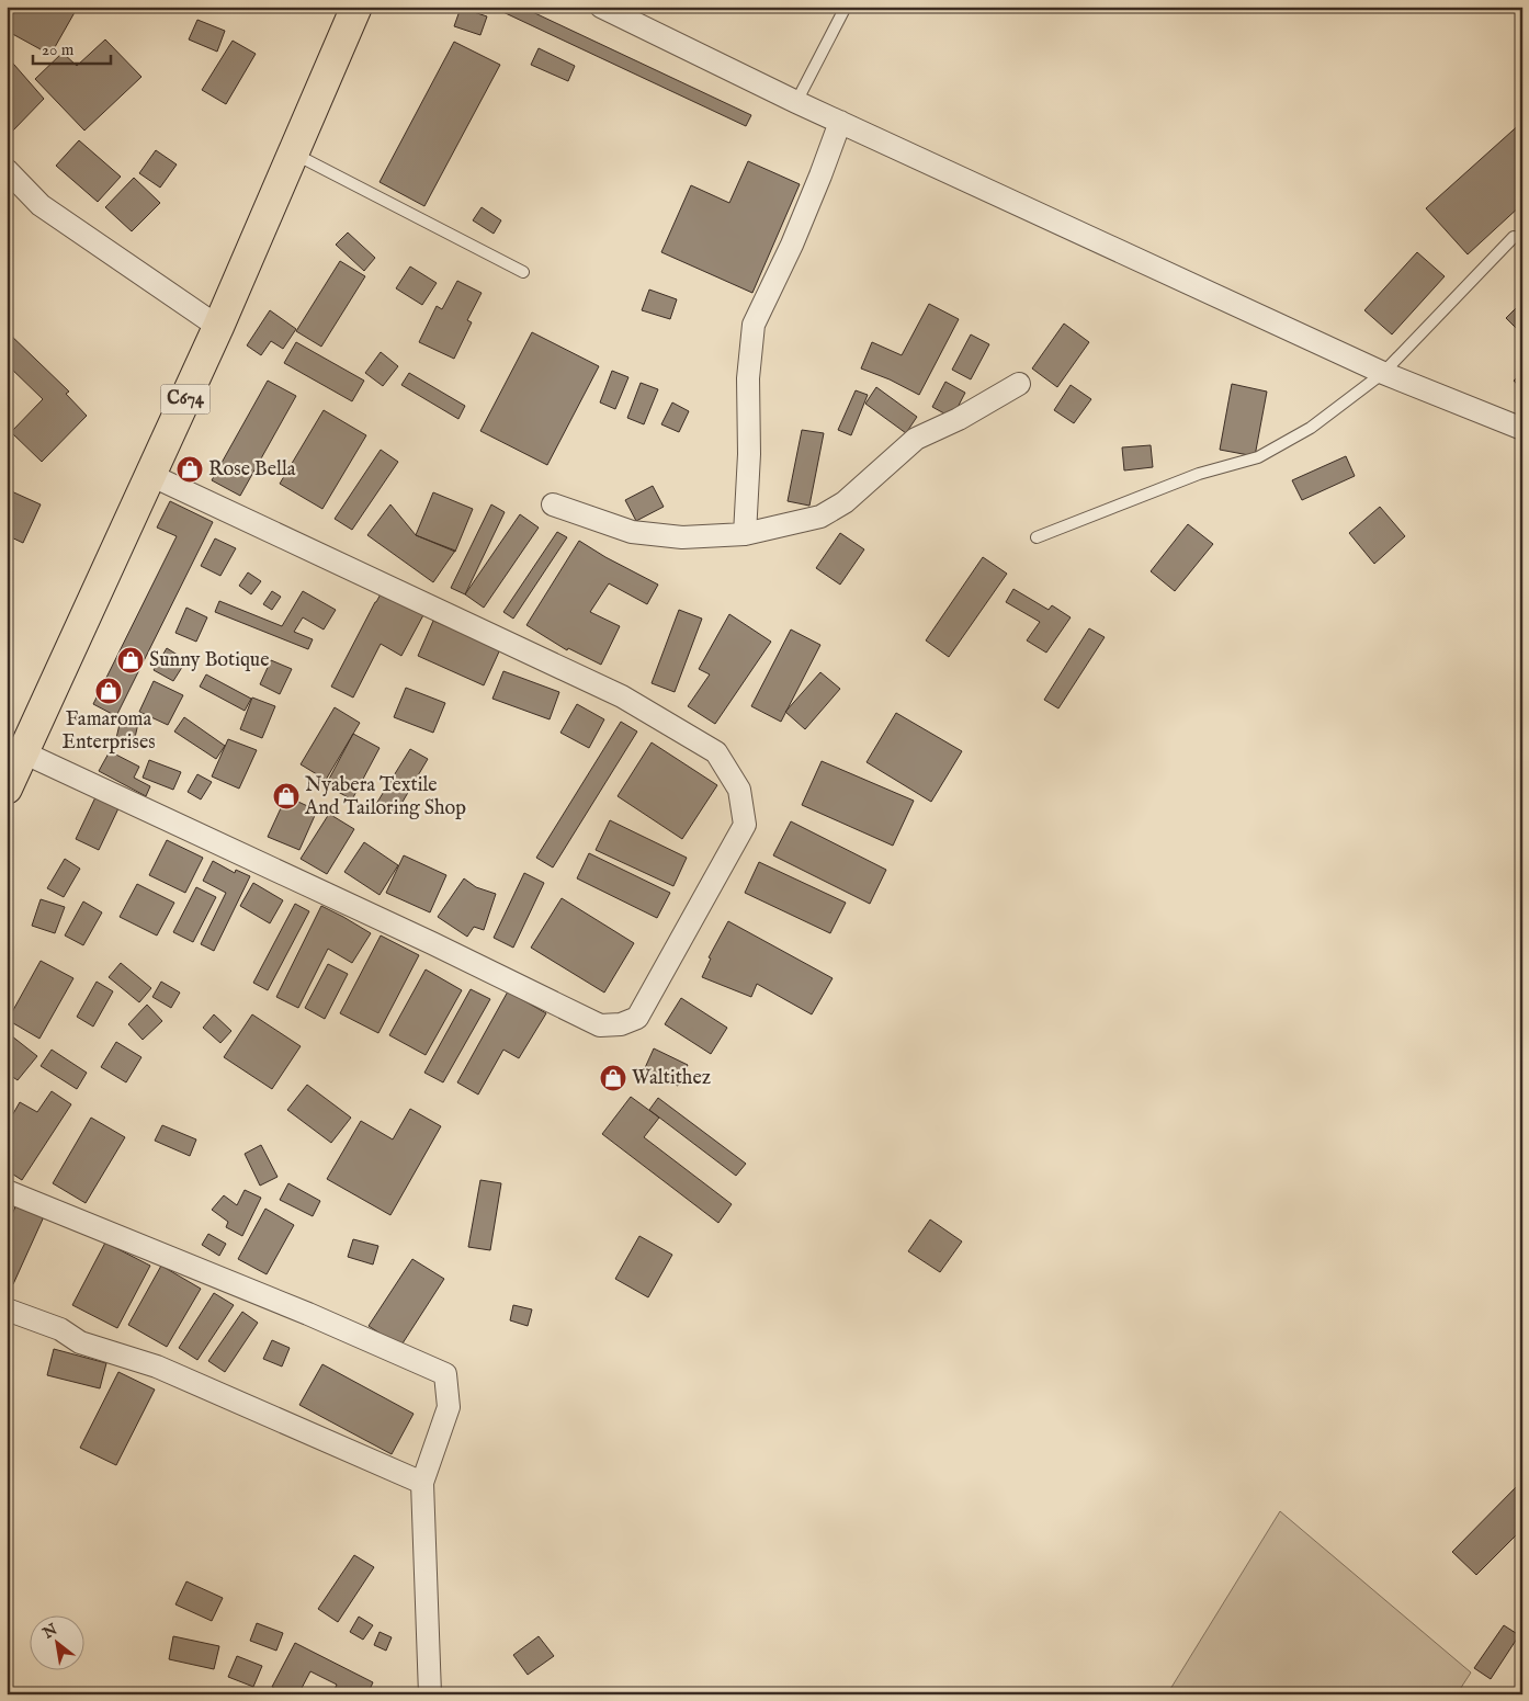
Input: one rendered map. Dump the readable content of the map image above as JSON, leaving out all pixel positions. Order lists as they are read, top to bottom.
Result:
{
  "streets": {
    "main road": ["C674"]
  },
  "places": {
    "shop": [
      "Rose Bella",
      "Sunny Botique",
      "Famaroma Enterprises",
      "Nyabera Textile And Tailoring Shop",
      "Waltithez"
    ]
  },
  "scale_bar": "20 m",
  "north": "top left"
}
